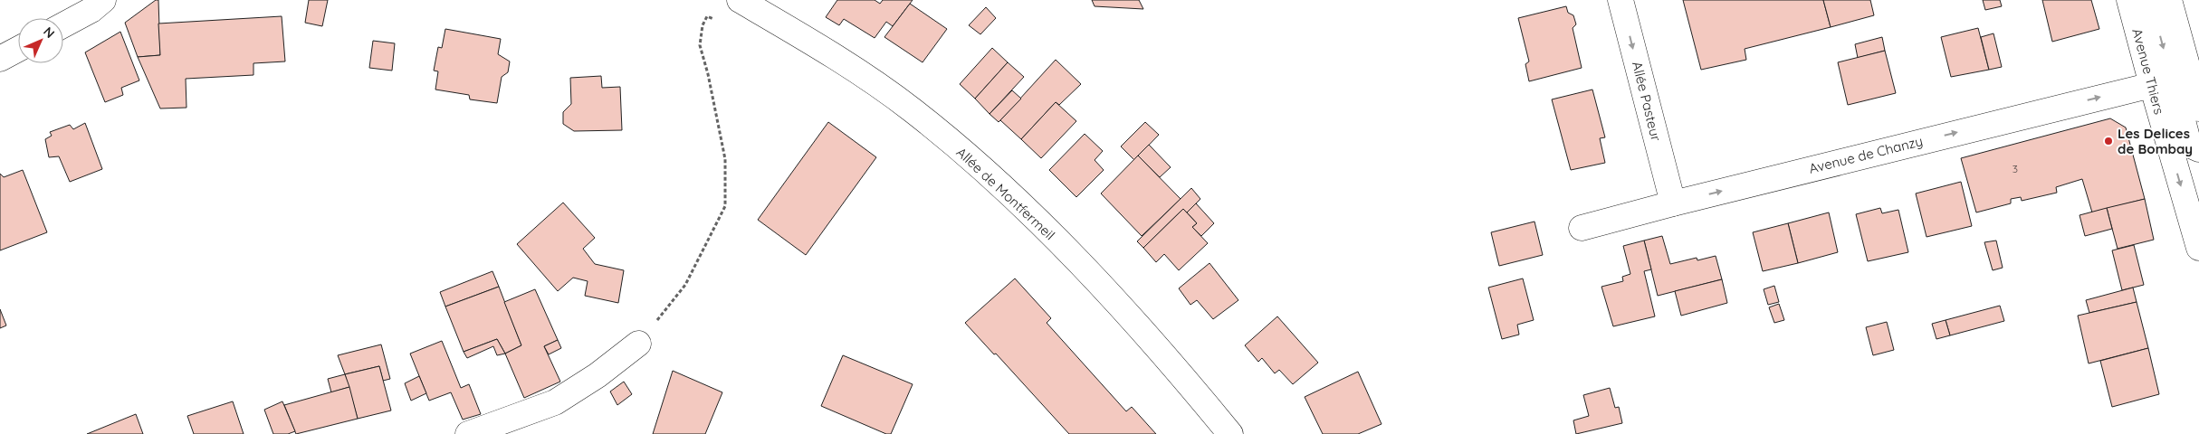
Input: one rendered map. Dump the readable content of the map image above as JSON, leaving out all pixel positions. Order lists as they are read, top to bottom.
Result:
{
  "streets": {
    "street": [
      "Avenue Thiers",
      "Allée Pasteur",
      "Avenue de Chanzy",
      "Allée de Montfermeil"
    ]
  },
  "crossings": [
    ["Avenue Thiers", "Avenue de Chanzy"],
    ["Allée Pasteur", "Avenue de Chanzy"]
  ],
  "one_way": ["Allée Pasteur", "Avenue de Chanzy"],
  "places": ["Les Delices de Bombay"],
  "house_numbers": ["3"],
  "north": "top right"
}
